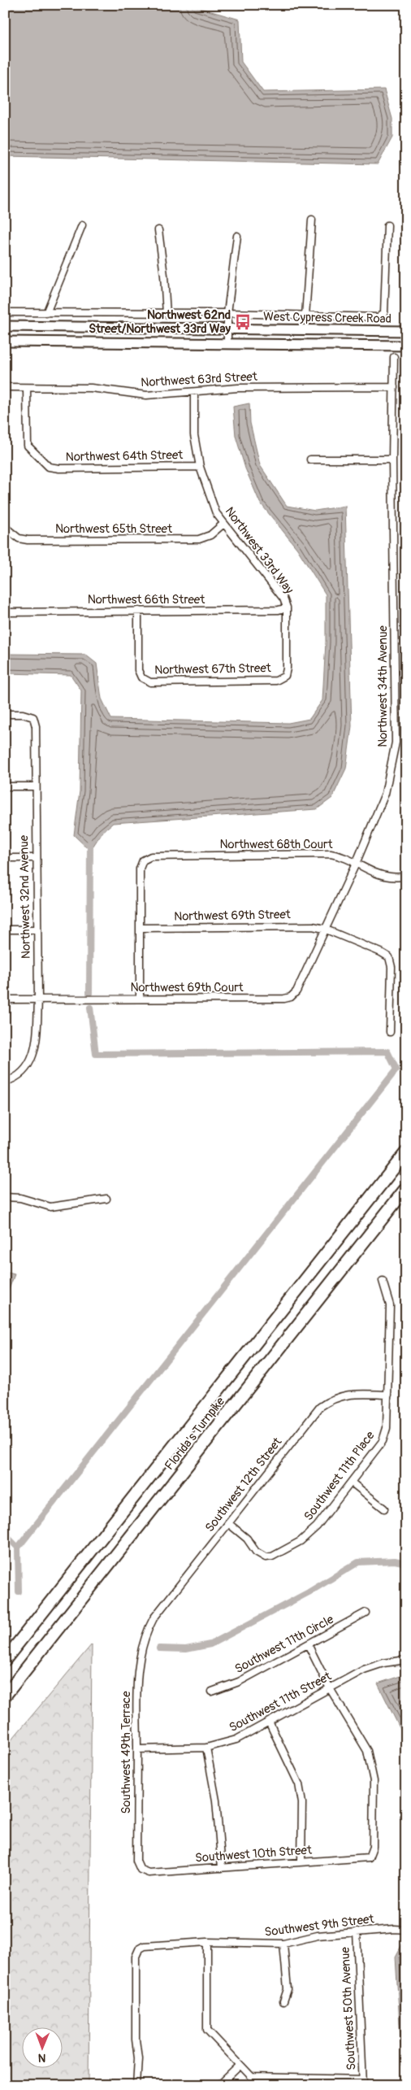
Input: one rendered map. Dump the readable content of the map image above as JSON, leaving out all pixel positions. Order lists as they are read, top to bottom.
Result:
{
  "streets": {
    "highway": ["Florida's Turnpike"],
    "main road": ["West Cypress Creek Road"],
    "street": [
      "Northwest 63rd Street",
      "Northwest 64th Street",
      "Northwest 65th Street",
      "Northwest 33rd Way",
      "Northwest 66th Street",
      "Northwest 67th Street",
      "Northwest 34th Avenue",
      "Northwest 68th Court",
      "Northwest 32nd Avenue",
      "Northwest 69th Street",
      "Northwest 69th Court",
      "Southwest 11th Place",
      "Southwest 12th Street",
      "Southwest 11th Circle",
      "Southwest 11th Street",
      "Southwest 49th Terrace",
      "Southwest 10th Street",
      "Southwest 9th Street",
      "Southwest 50th Avenue"
    ]
  },
  "crossings": [
    ["Northwest 63rd Street", "Northwest 64th Street"],
    ["Northwest 63rd Street", "Northwest 33rd Way"],
    ["Northwest 63rd Street", "Northwest 34th Avenue"],
    ["Northwest 64th Street", "Northwest 33rd Way"],
    ["Northwest 65th Street", "Northwest 33rd Way"],
    ["Northwest 33rd Way", "Northwest 66th Street"],
    ["Northwest 33rd Way", "Northwest 67th Street"],
    ["Northwest 66th Street", "Northwest 67th Street"],
    ["Northwest 34th Avenue", "Northwest 68th Court"],
    ["Northwest 34th Avenue", "Northwest 69th Street"],
    ["Northwest 34th Avenue", "Northwest 69th Court"],
    ["Northwest 68th Court", "Northwest 69th Street"],
    ["Northwest 32nd Avenue", "Northwest 69th Court"],
    ["Northwest 69th Street", "Northwest 69th Court"],
    ["Southwest 11th Place", "Southwest 12th Street"],
    ["Southwest 12th Street", "Southwest 49th Terrace"],
    ["Southwest 11th Street", "Southwest 49th Terrace"],
    ["Southwest 11th Street", "Southwest 10th Street"],
    ["Southwest 49th Terrace", "Southwest 10th Street"],
    ["Southwest 9th Street", "Southwest 50th Avenue"]
  ],
  "places": {
    "bus stop": ["Northwest 62nd Street/Northwest 33rd Way"]
  },
  "north": "bottom"
}
